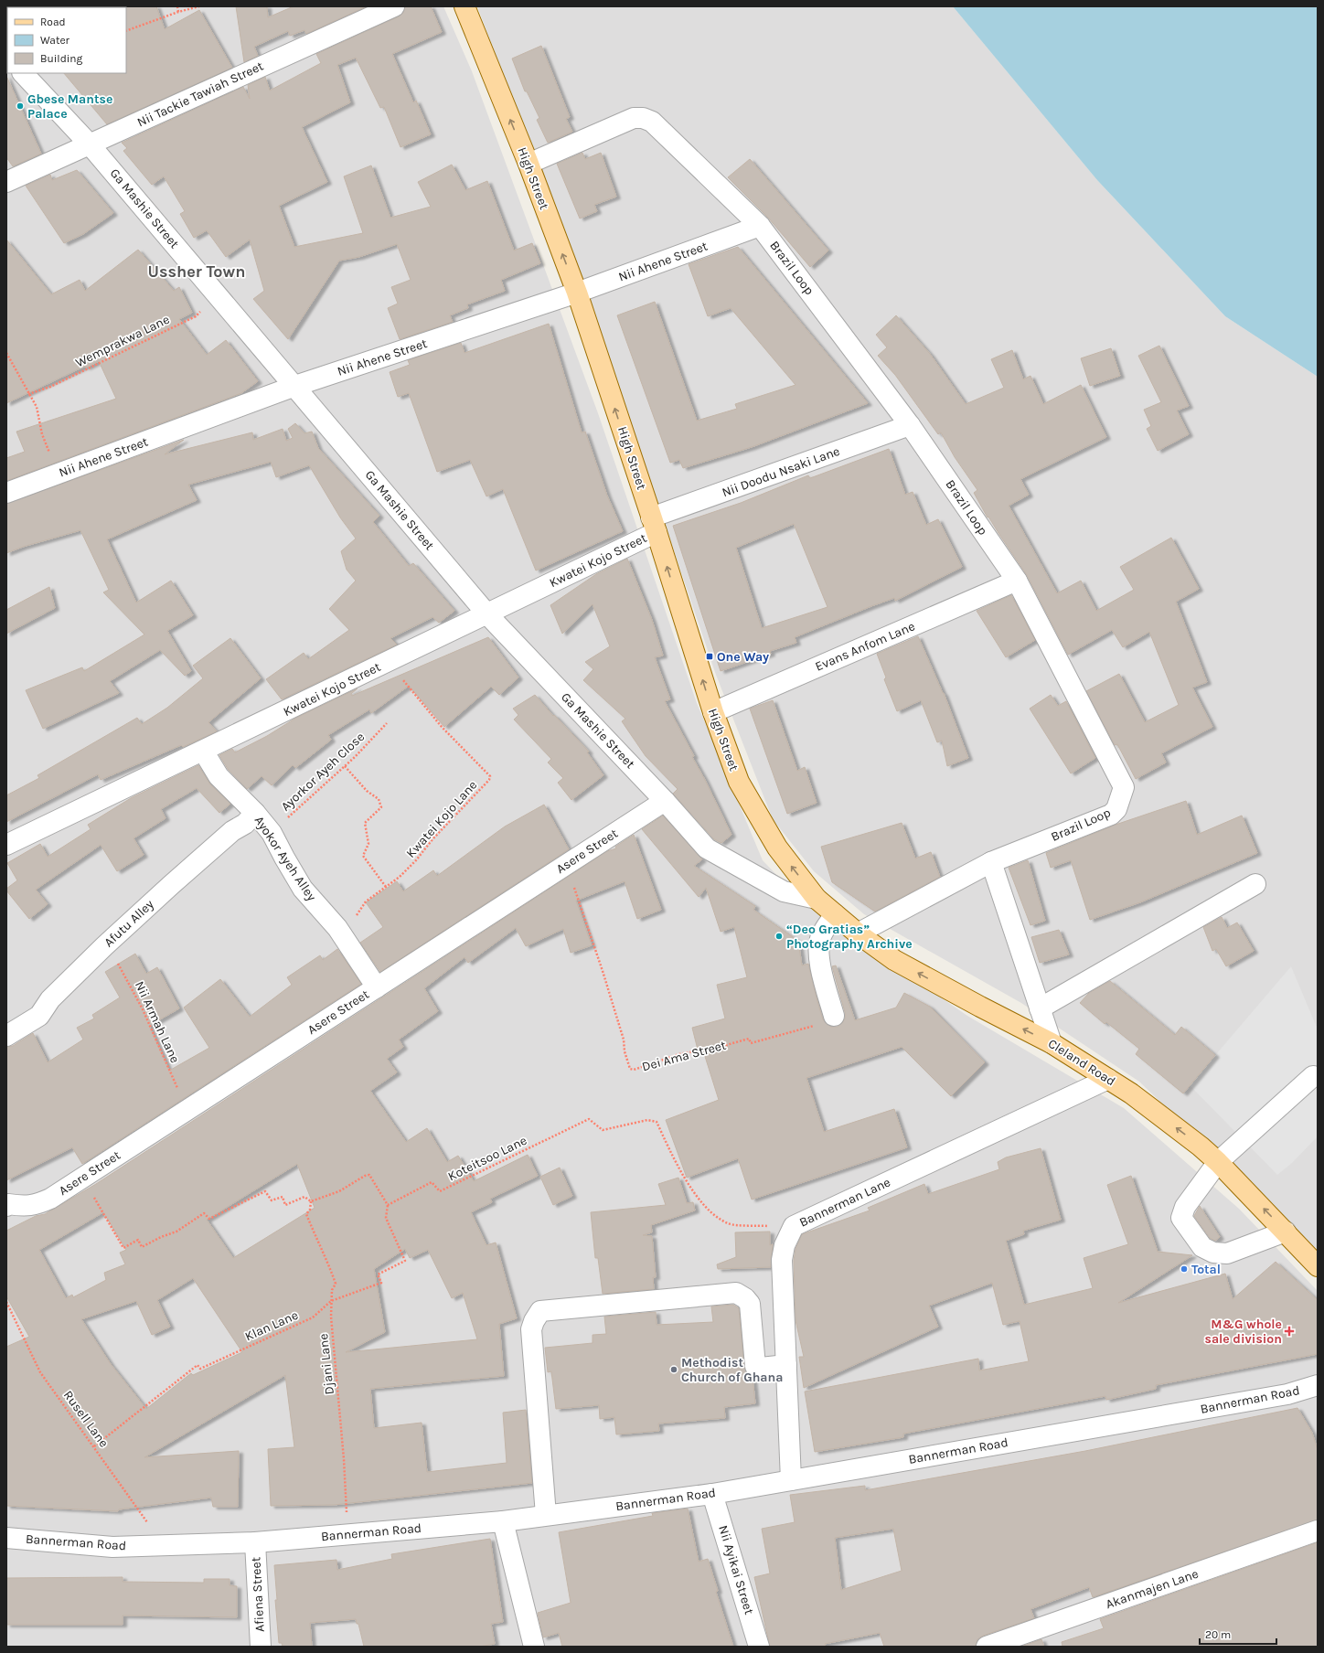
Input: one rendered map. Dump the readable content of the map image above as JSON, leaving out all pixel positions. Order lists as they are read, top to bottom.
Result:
{
  "streets": {
    "main road": ["High Street", "Cleland Road"],
    "street": [
      "Nii Tackie Tawiah Street",
      "Ga Mashie Street",
      "Nii Ahene Street",
      "Brazil Loop",
      "Nii Doodu Nsaki Lane",
      "Kwatei Kojo Street",
      "Evans Anfom Lane",
      "Asere Street",
      "Ayokor Ayeh Alley",
      "Afutu Alley",
      "Bannerman Lane",
      "Bannerman Road",
      "Nii Ayikai Street",
      "Akanmajen Lane",
      "Afiena Street"
    ],
    "path": [
      "Wemprakwa Lane",
      "Ayorkor Ayeh Close",
      "Kwatei Kojo Lane",
      "Nii Armah Lane",
      "Dei Ama Street",
      "Koteitsoo Lane",
      "Klan Lane",
      "Djani Lane",
      "Rusell Lane"
    ]
  },
  "crossings": [
    ["Nii Tackie Tawiah Street", "Ga Mashie Street"],
    ["High Street", "Ga Mashie Street"],
    ["High Street", "Nii Ahene Street"],
    ["High Street", "Brazil Loop"],
    ["High Street", "Nii Doodu Nsaki Lane"],
    ["High Street", "Kwatei Kojo Street"],
    ["High Street", "Evans Anfom Lane"],
    ["High Street", "Cleland Road"],
    ["Ga Mashie Street", "Nii Ahene Street"],
    ["Ga Mashie Street", "Wemprakwa Lane"],
    ["Ga Mashie Street", "Kwatei Kojo Street"],
    ["Ga Mashie Street", "Asere Street"],
    ["Ga Mashie Street", "Cleland Road"],
    ["Nii Ahene Street", "Brazil Loop"],
    ["Brazil Loop", "Nii Doodu Nsaki Lane"],
    ["Brazil Loop", "Evans Anfom Lane"],
    ["Brazil Loop", "Cleland Road"],
    ["Nii Doodu Nsaki Lane", "Kwatei Kojo Street"],
    ["Kwatei Kojo Street", "Kwatei Kojo Lane"],
    ["Kwatei Kojo Street", "Ayokor Ayeh Alley"],
    ["Ayorkor Ayeh Close", "Ayokor Ayeh Alley"],
    ["Ayorkor Ayeh Close", "Afutu Alley"],
    ["Kwatei Kojo Lane", "Ayokor Ayeh Alley"],
    ["Asere Street", "Ayokor Ayeh Alley"],
    ["Asere Street", "Nii Armah Lane"],
    ["Asere Street", "Dei Ama Street"],
    ["Ayokor Ayeh Alley", "Afutu Alley"],
    ["Afutu Alley", "Nii Armah Lane"],
    ["Cleland Road", "Bannerman Lane"],
    ["Koteitsoo Lane", "Bannerman Lane"],
    ["Koteitsoo Lane", "Klan Lane"],
    ["Bannerman Lane", "Bannerman Road"],
    ["Klan Lane", "Djani Lane"],
    ["Klan Lane", "Rusell Lane"],
    ["Djani Lane", "Bannerman Road"],
    ["Bannerman Road", "Rusell Lane"],
    ["Bannerman Road", "Nii Ayikai Street"],
    ["Bannerman Road", "Afiena Street"]
  ],
  "one_way": ["High Street", "Cleland Road"],
  "districts": ["Ussher Town"],
  "places": {
    "other": [
      "Gbese Mantse Palace",
      "“Deo Gratias” Photography Archive",
      "Total",
      "Methodist Church of Ghana"
    ],
    "transit": ["One Way"],
    "health": ["M&G whole sale division"]
  },
  "legend": ["Road", "Water", "Building"],
  "scale_bar": "20 m"
}
